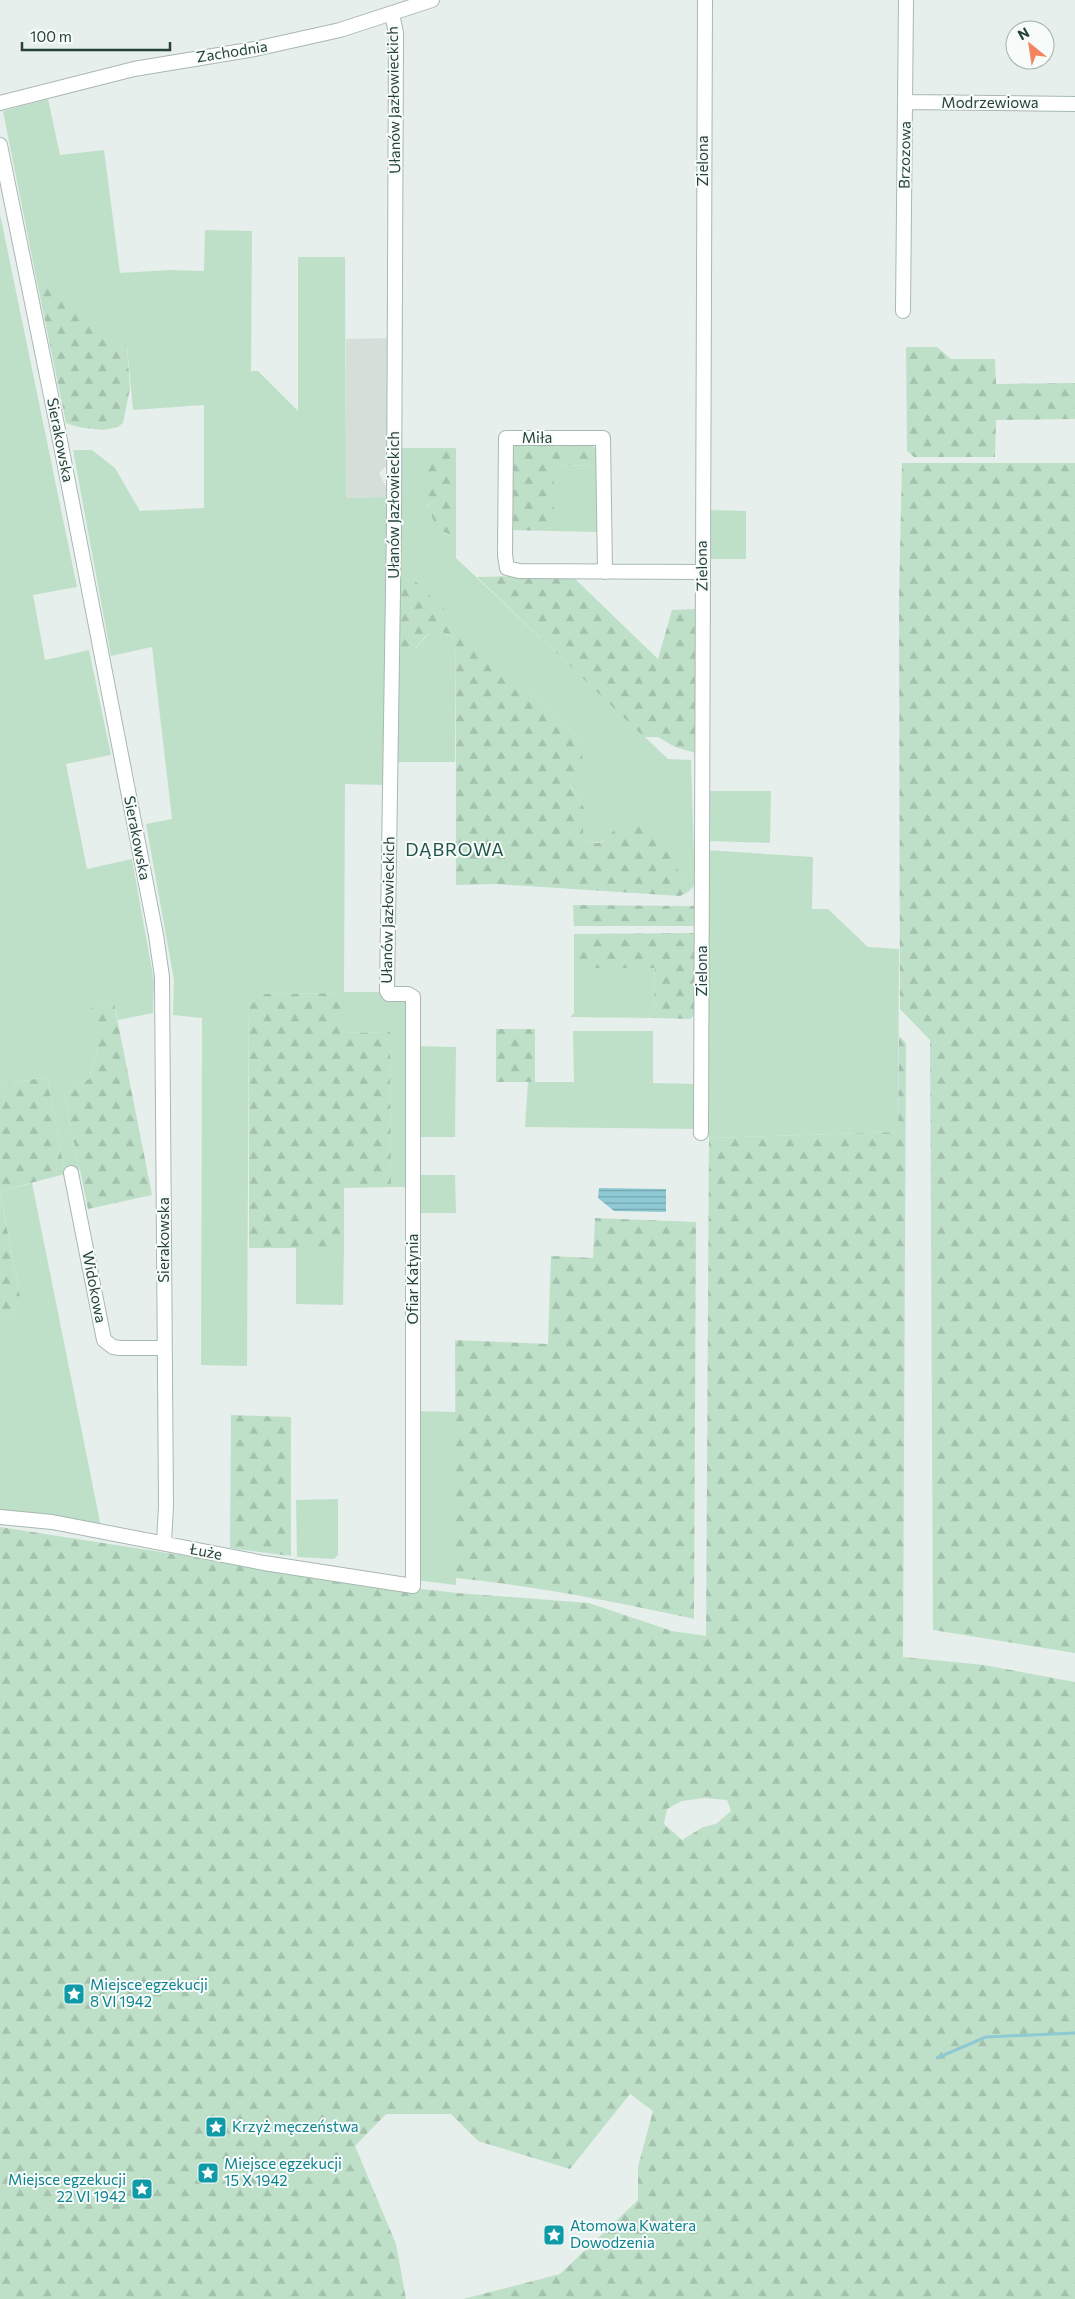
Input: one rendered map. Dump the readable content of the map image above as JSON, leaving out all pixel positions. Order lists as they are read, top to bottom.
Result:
{
  "streets": {
    "street": [
      "Zachodnia",
      "Ułanów Jazłowieckich",
      "Modrzewiowa",
      "Brzozowa",
      "Zielona",
      "Miła",
      "Sierakowska",
      "Ofiar Katynia",
      "Widokowa",
      "Łuże"
    ]
  },
  "crossings": [
    ["Zachodnia", "Ułanów Jazłowieckich"],
    ["Ułanów Jazłowieckich", "Ofiar Katynia"],
    ["Modrzewiowa", "Brzozowa"],
    ["Zielona", "Miła"],
    ["Sierakowska", "Widokowa"],
    ["Sierakowska", "Łuże"],
    ["Ofiar Katynia", "Łuże"]
  ],
  "districts": ["DĄBROWA"],
  "places": {
    "place": [
      "Miejsce egzekucji 8 VI 1942",
      "Krzyż męczeństwa",
      "Miejsce egzekucji 15 X 1942",
      "Miejsce egzekucji 22 VI 1942",
      "Atomowa Kwatera Dowodzenia"
    ]
  },
  "scale_bar": "100 m",
  "north": "top left"
}
